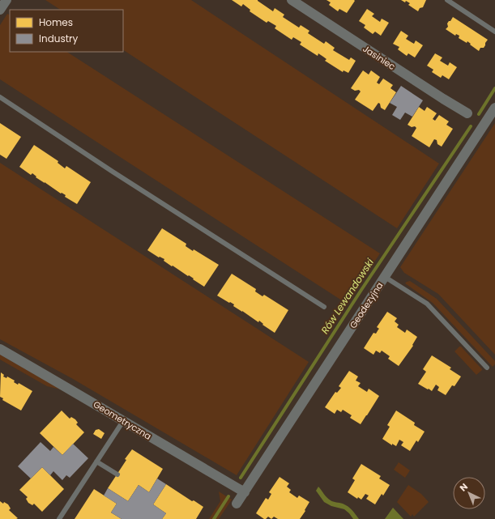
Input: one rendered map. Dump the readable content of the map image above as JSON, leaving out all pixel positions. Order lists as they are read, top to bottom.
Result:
{
  "streets": {
    "street": ["Jasiniec", "Geodezyjna", "Geometryczna"]
  },
  "crossings": [
    ["Geodezyjna", "Geometryczna"]
  ],
  "water": ["Rów Lewandowski"],
  "legend": ["Homes", "Industry"],
  "north": "top left"
}
